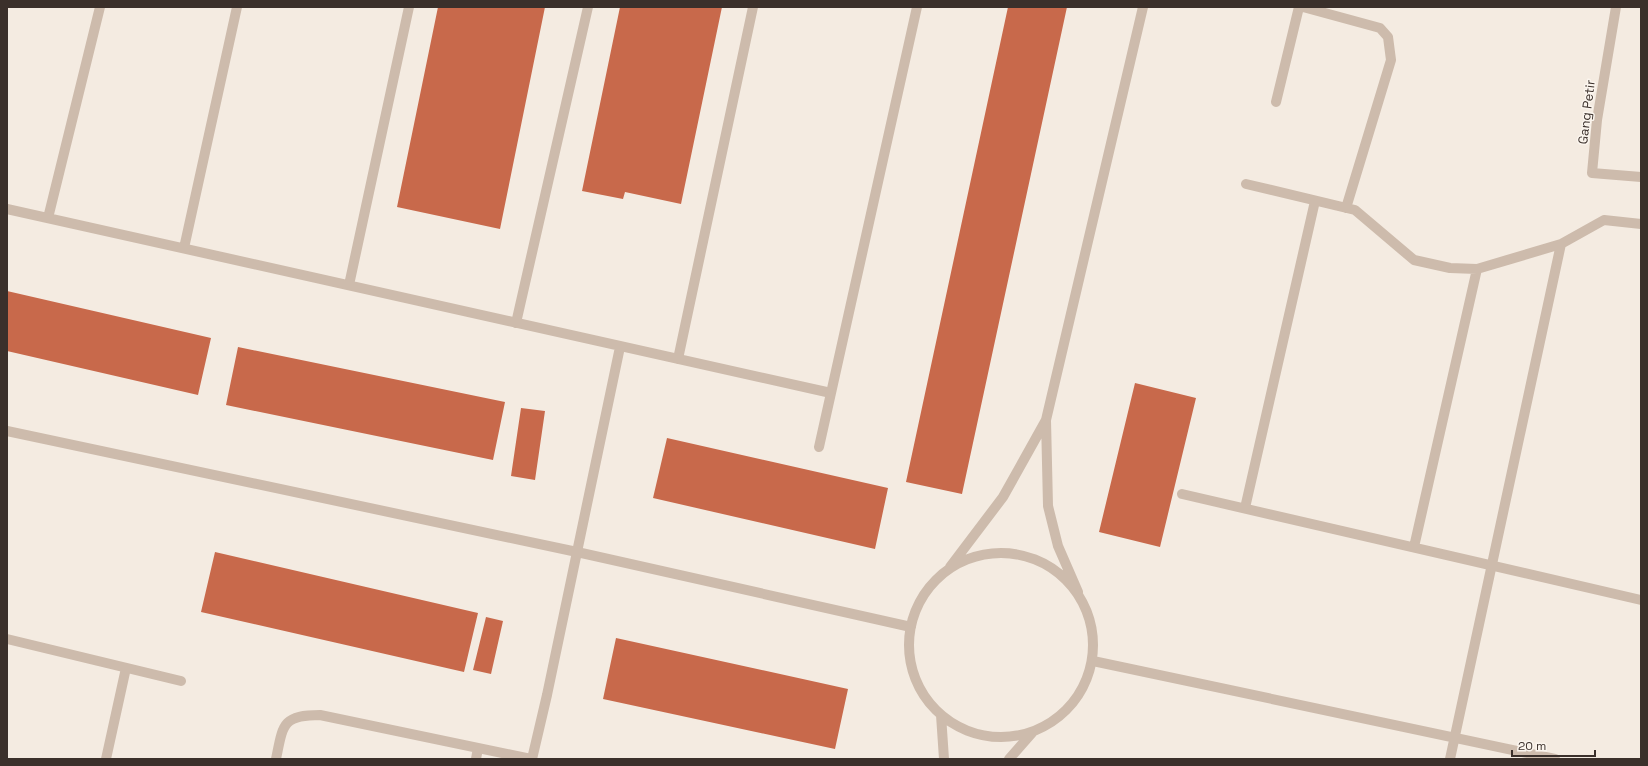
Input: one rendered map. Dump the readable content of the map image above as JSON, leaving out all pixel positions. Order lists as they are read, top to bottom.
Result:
{
  "streets": {
    "street": ["Gang Petir"]
  },
  "scale_bar": "20 m"
}
